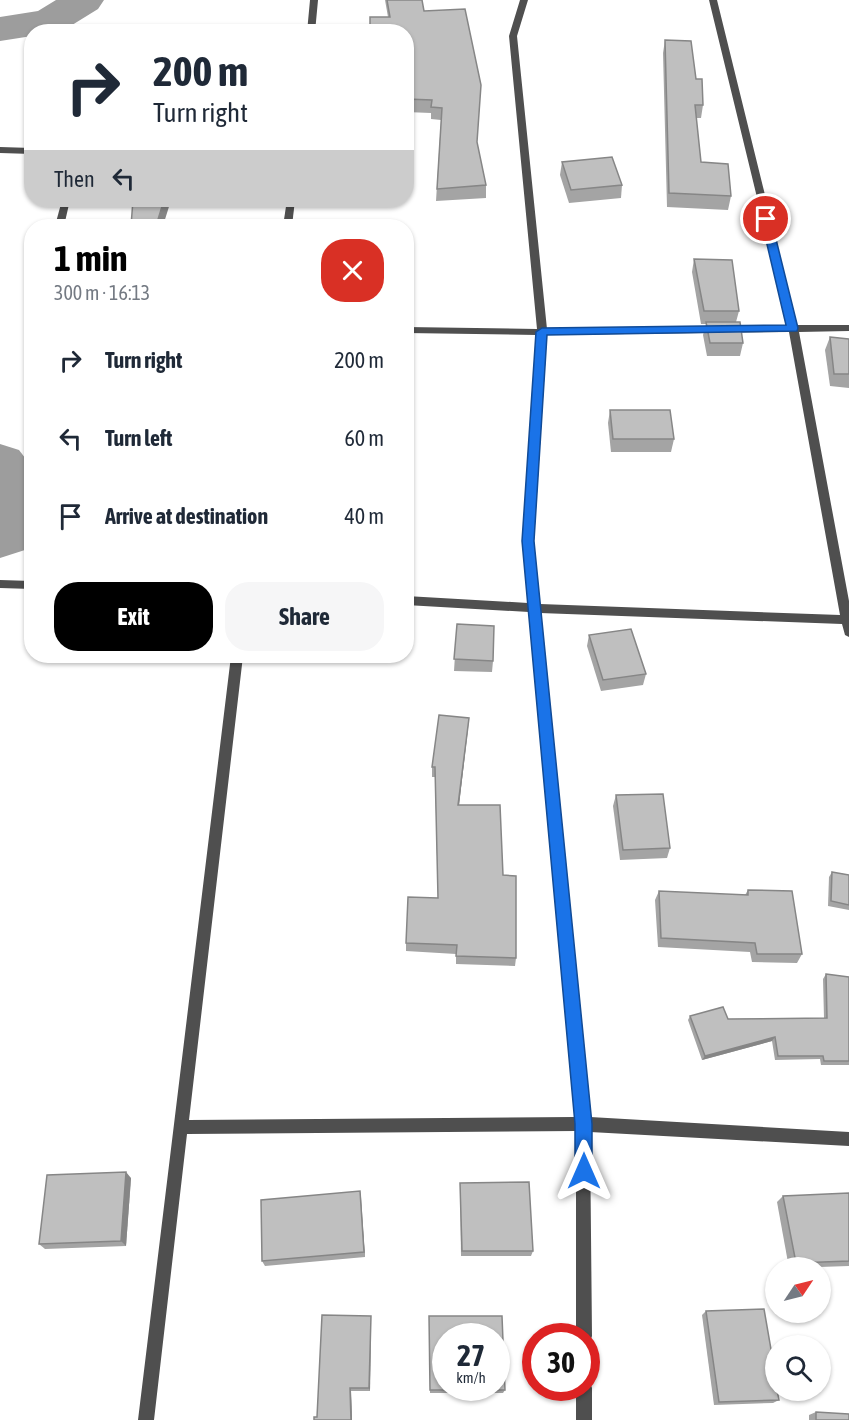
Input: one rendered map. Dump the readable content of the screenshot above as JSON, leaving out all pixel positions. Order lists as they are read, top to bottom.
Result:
{
  "north": "top right",
  "page": {
    "turn": ["200 m", "Turn right"],
    "then": "Then",
    "heading": ["1 min", "300 m · 16:13"],
    "list": [
      {
        "name": "Turn right",
        "value": "200 m"
      },
      {
        "name": "Turn left",
        "value": "60 m"
      },
      {
        "name": "Arrive at destination",
        "value": "40 m"
      }
    ],
    "buttons": ["Exit", "Share"],
    "speed": "27 km/h",
    "limit": "30"
  }
}
